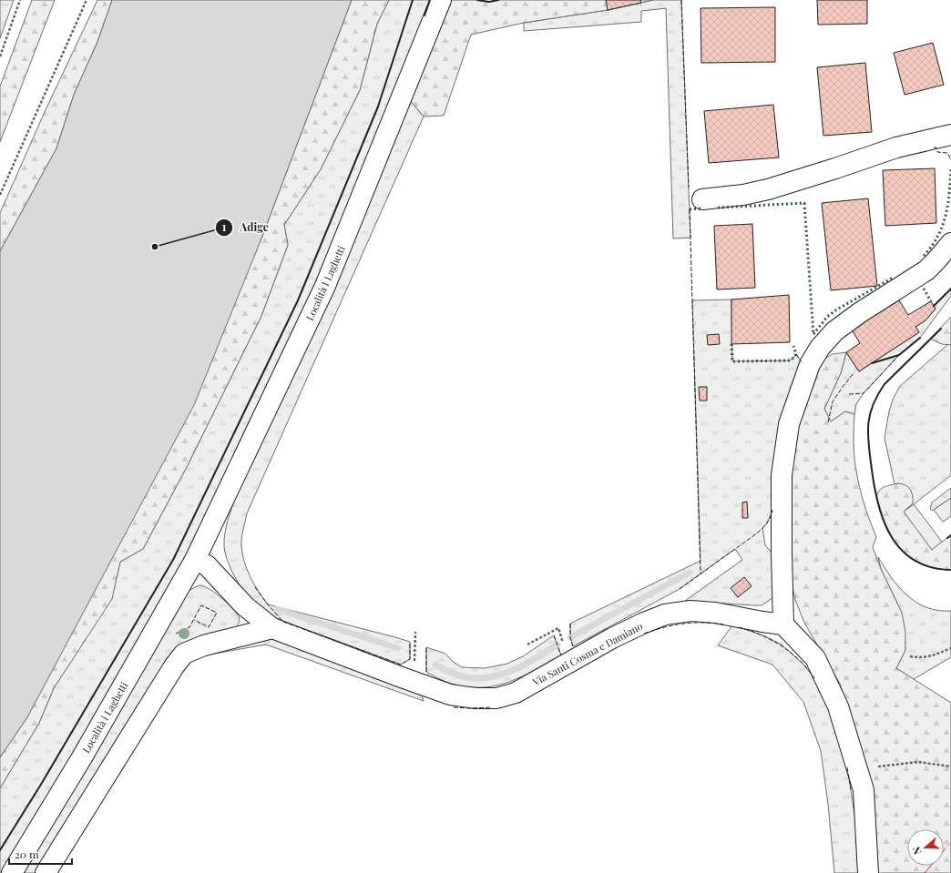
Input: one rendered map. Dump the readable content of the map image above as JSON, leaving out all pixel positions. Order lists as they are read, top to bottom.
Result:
{
  "streets": {
    "street": ["Località I Laghetti", "Via Santi Cosma e Damiano", "Località i Laghetti"]
  },
  "crossings": [
    ["Località I Laghetti", "Via Santi Cosma e Damiano"],
    ["Località I Laghetti", "Località i Laghetti"],
    ["Via Santi Cosma e Damiano", "Località i Laghetti"]
  ],
  "places": ["Adige"],
  "scale_bar": "20 m",
  "north": "left"
}
